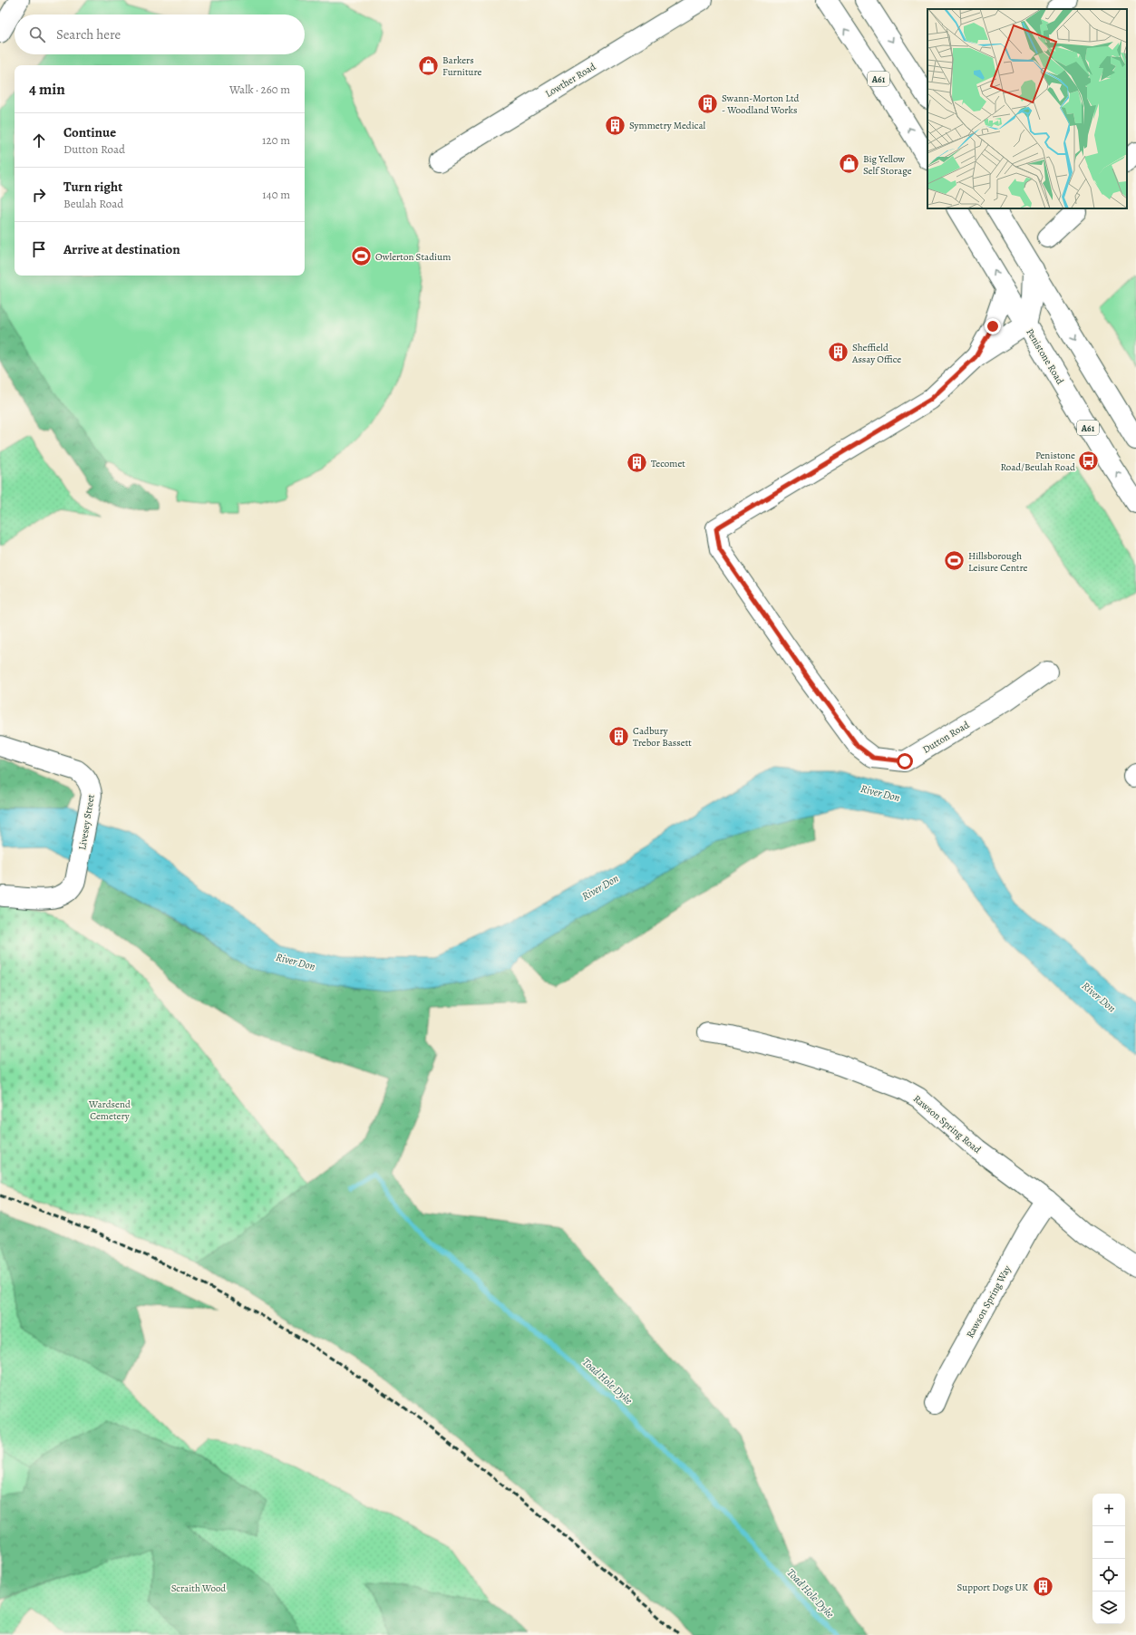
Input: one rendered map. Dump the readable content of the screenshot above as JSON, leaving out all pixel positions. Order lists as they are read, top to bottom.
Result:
{
  "streets": {
    "main road": [
      "A61",
      "Lowther Road",
      "Penistone Road",
      "Dutton Road",
      "Livesey Street",
      "Rawson Spring Road",
      "Rawson Spring Way"
    ]
  },
  "crossings": [
    ["Rawson Spring Road", "Rawson Spring Way"]
  ],
  "water": ["River Don", "Toad Hole Dyke"],
  "parks": ["Wardsend Cemetery", "Scraith Wood"],
  "places": {
    "shop": ["Barkers Furniture", "Big Yellow Self Storage"],
    "building": [
      "Swann-Morton Ltd - Woodland Works",
      "Symmetry Medical",
      "Sheffield Assay Office",
      "Tecomet",
      "Cadbury Trebor Bassett",
      "Support Dogs UK"
    ],
    "sports": ["Owlerton Stadium", "Hillsborough Leisure Centre"],
    "bus stop": ["Penistone Road/Beulah Road"]
  },
  "page": {
    "search": "Search here",
    "heading": ["4 min", "Walk · 260 m"],
    "list": [
      ["Continue", "Dutton Road", "120 m"],
      ["Turn right", "Beulah Road", "140 m"],
      "Arrive at destination"
    ],
    "map_buttons": ["+", "−"]
  }
}
